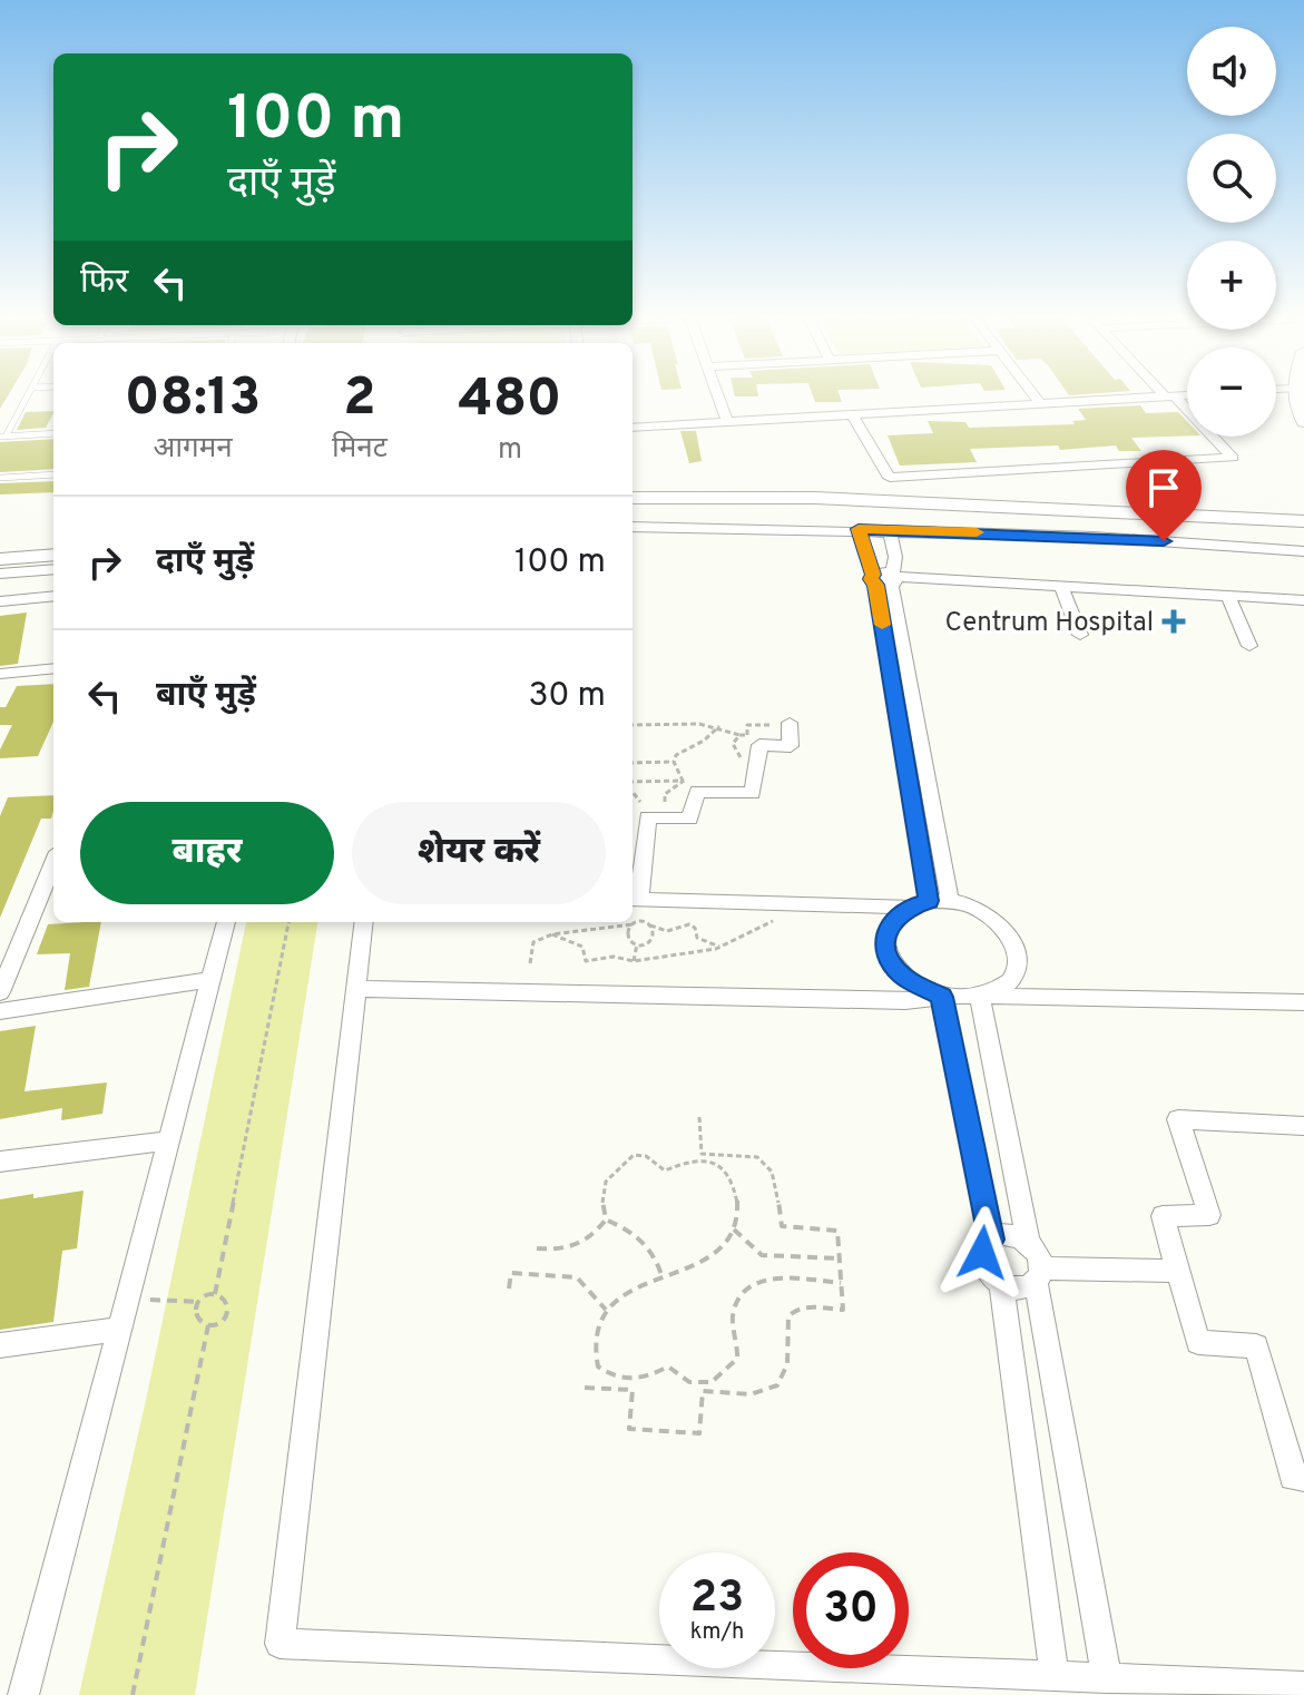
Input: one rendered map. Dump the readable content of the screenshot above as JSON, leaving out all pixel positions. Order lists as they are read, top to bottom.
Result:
{
  "places": {
    "health": ["Centrum Hospital"]
  },
  "page": {
    "map_buttons": ["+", "−"],
    "turn": ["100 m", "दाएँ मुड़ें"],
    "then": "फिर",
    "eta": [
      "08:13",
      "आगमन",
      "2",
      "मिनट",
      "480",
      "m"
    ],
    "list": [
      {
        "name": "दाएँ मुड़ें",
        "value": "100 m"
      },
      {
        "name": "बाएँ मुड़ें",
        "value": "30 m"
      }
    ],
    "buttons": ["बाहर", "शेयर करें"],
    "speed": "23 km/h",
    "limit": "30"
  }
}
